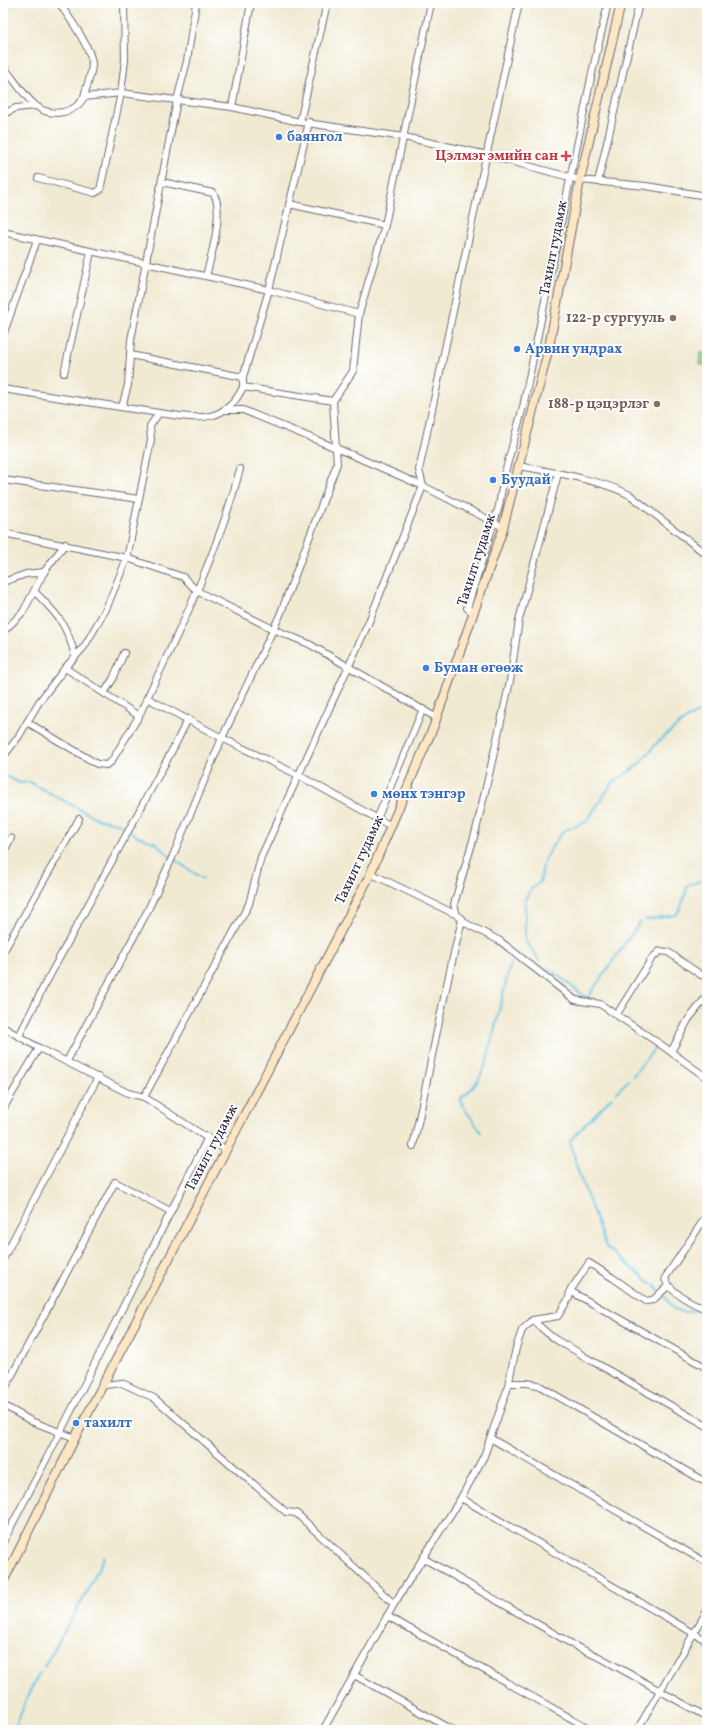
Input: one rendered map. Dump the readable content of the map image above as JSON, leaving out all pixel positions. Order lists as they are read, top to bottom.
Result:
{
  "streets": {
    "main road": ["Тахилт гудамж"]
  },
  "places": {
    "other": [
      "баянгол",
      "122-р сургууль",
      "Арвин ундрах",
      "188-р цэцэрлэг",
      "Буудай",
      "Буман өгөөж",
      "мөнх тэнгэр",
      "тахилт"
    ],
    "health": ["Цэлмэг эмийн сан"]
  }
}
